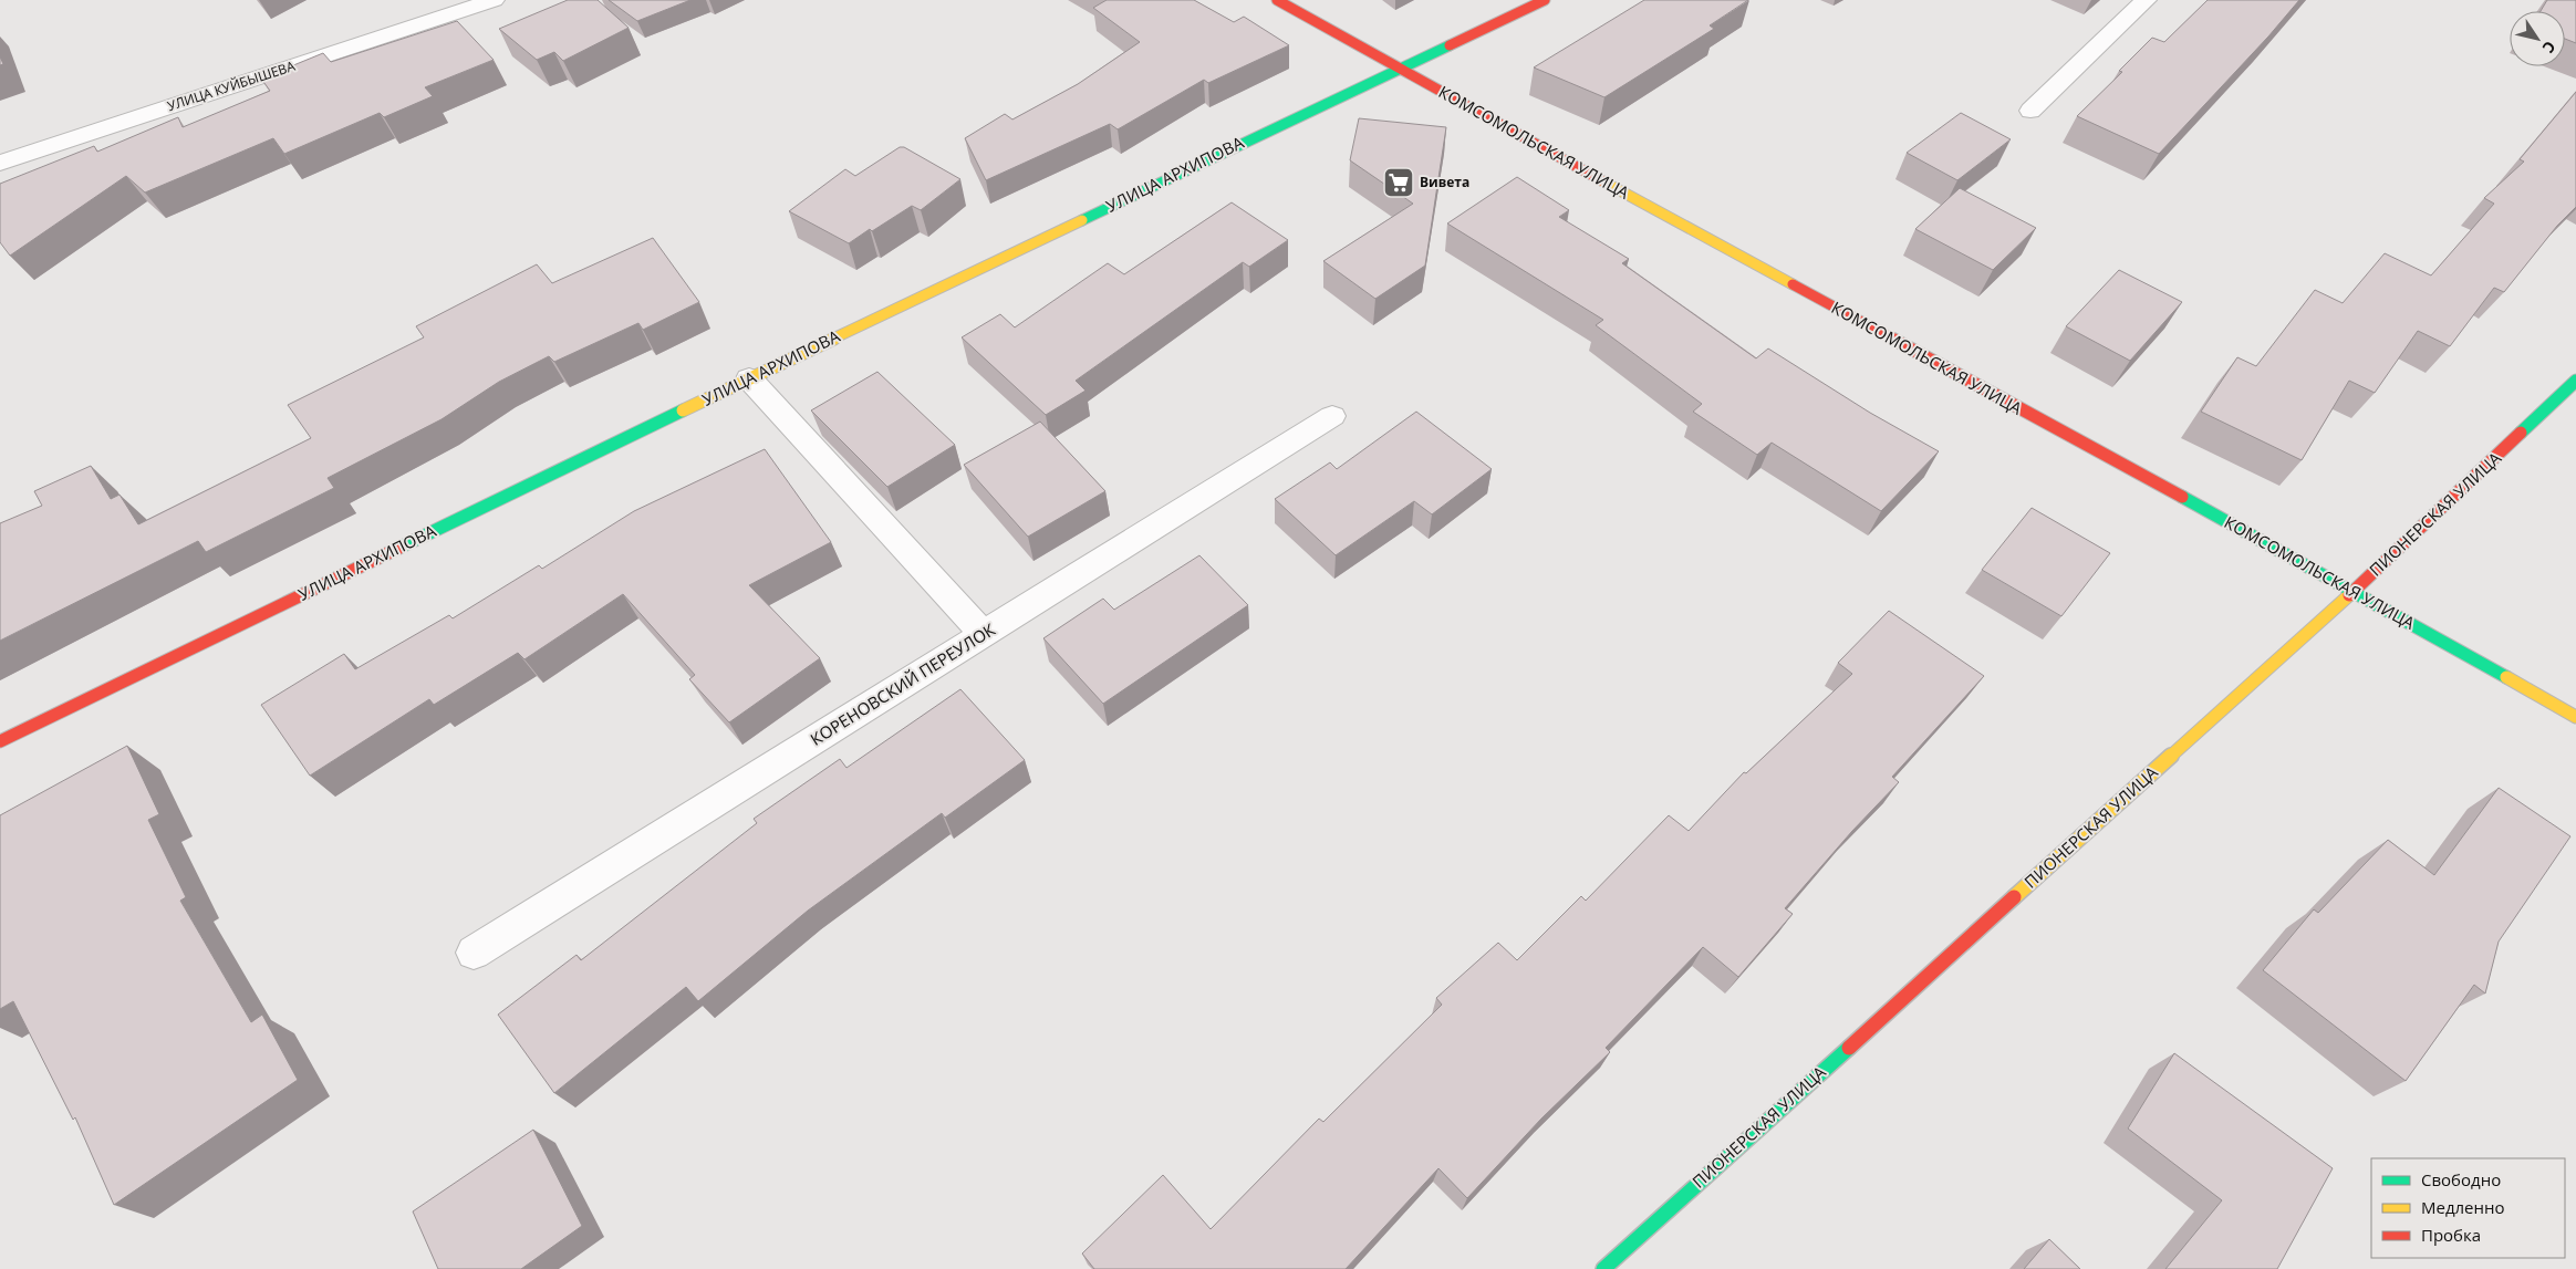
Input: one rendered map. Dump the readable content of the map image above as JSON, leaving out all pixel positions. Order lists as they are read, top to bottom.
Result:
{
  "streets": {
    "street": [
      "УЛИЦА КУЙБЫШЕВА",
      "КОМСОМОЛЬСКАЯ УЛИЦА",
      "УЛИЦА АРХИПОВА",
      "ПИОНЕРСКАЯ УЛИЦА",
      "КОРЕНОВСКИЙ ПЕРЕУЛОК"
    ]
  },
  "crossings": [
    ["КОМСОМОЛЬСКАЯ УЛИЦА", "УЛИЦА АРХИПОВА"],
    ["КОМСОМОЛЬСКАЯ УЛИЦА", "ПИОНЕРСКАЯ УЛИЦА"]
  ],
  "places": {
    "supermarket": ["Вивета"]
  },
  "legend": ["Свободно", "Медленно", "Пробка"],
  "north": "bottom right"
}
